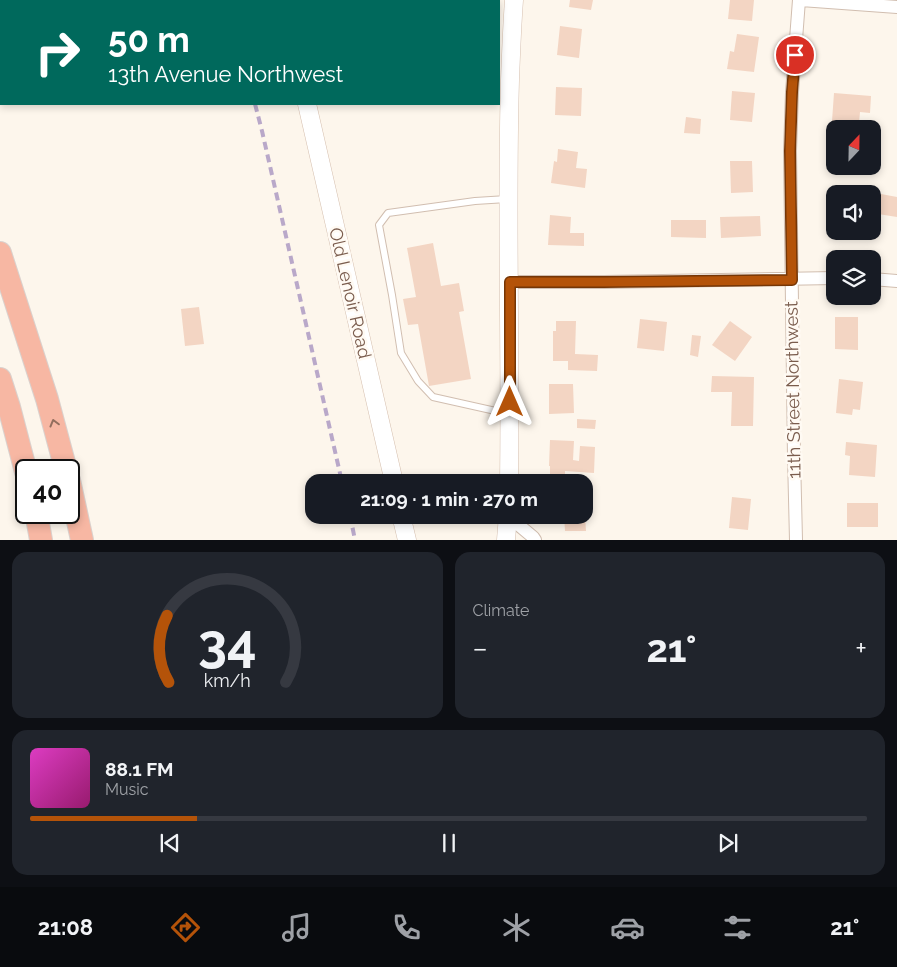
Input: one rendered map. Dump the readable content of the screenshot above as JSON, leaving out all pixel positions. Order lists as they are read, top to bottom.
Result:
{
  "streets": {
    "street": ["Old Lenoir Road", "11th Street Northwest"]
  },
  "north": "top",
  "page": {
    "turn": ["50 m", "13th Avenue Northwest"],
    "limit": "40",
    "trip": "21:09 · 1 min · 270 m",
    "tile": "Climate",
    "heat": ["−", "21°", "+"],
    "song": ["88.1 FM", "Music"],
    "tabs": ["21:08", "21°"],
    "gauge": ["34", "km/h"]
  }
}
